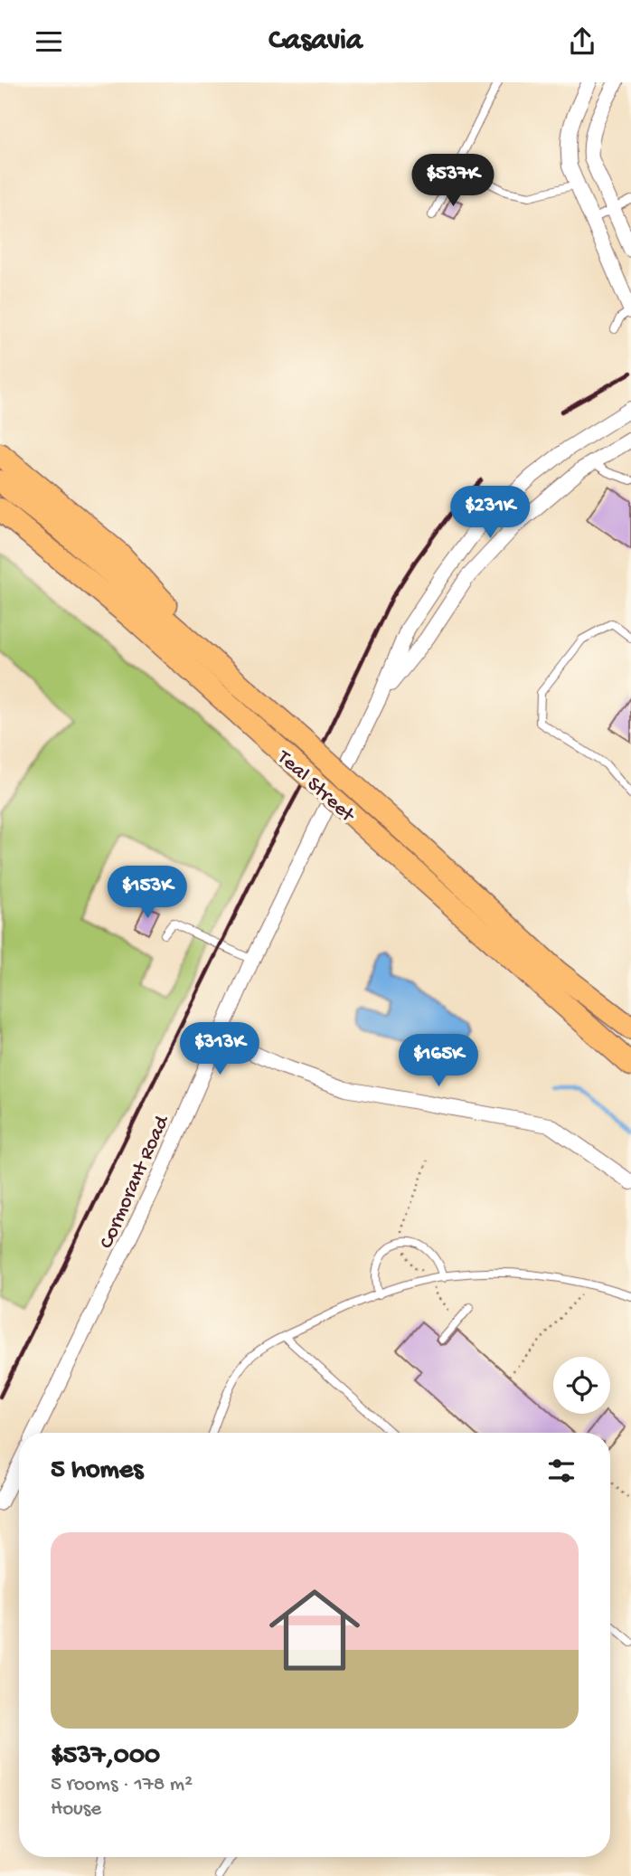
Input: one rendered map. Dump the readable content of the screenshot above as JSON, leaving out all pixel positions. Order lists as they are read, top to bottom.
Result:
{
  "streets": {
    "main road": ["Teal Street"],
    "street": ["Cormorant Road"]
  },
  "page": {
    "header": "Casavia",
    "price": [
      "$537K",
      "$231K",
      "$153K",
      "$313K",
      "$165K"
    ],
    "heading": "5 homes",
    "list": [
      {
        "name": "$537,000",
        "note": "5 rooms · 178 m² · House"
      }
    ]
  }
}
